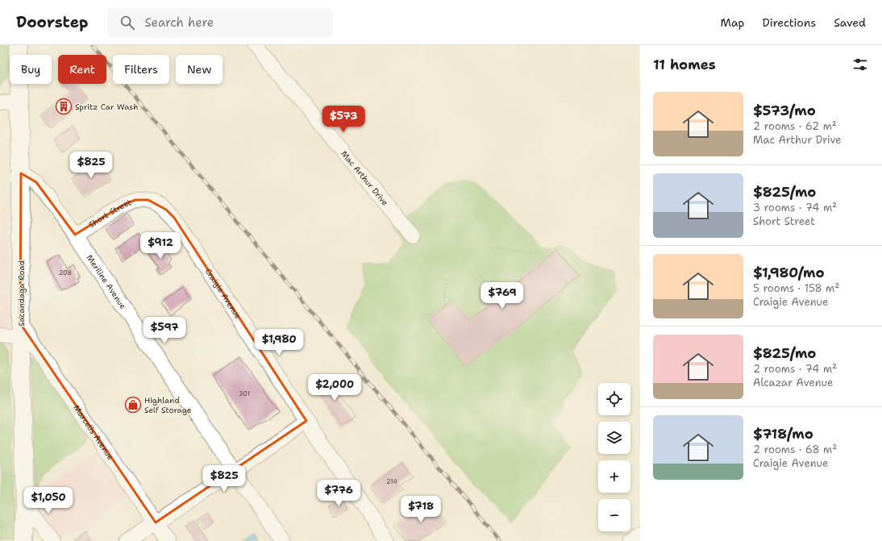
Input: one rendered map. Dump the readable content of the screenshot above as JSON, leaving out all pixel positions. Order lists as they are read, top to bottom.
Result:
{
  "streets": {
    "main road": ["Sacandaga Road"],
    "street": [
      "Mac Arthur Drive",
      "Short Street",
      "Meriline Avenue",
      "Craigie Avenue",
      "Marcelis Avenue"
    ]
  },
  "crossings": [
    ["Short Street", "Meriline Avenue"],
    ["Short Street", "Craigie Avenue"],
    ["Meriline Avenue", "Sacandaga Road"],
    ["Sacandaga Road", "Marcelis Avenue"]
  ],
  "places": {
    "building": ["Spritz Car Wash"],
    "shop": ["Highland Self Storage"]
  },
  "house_numbers": ["208", "301", "214"],
  "page": {
    "header": "Doorstep",
    "search": "Search here",
    "nav": ["Map", "Directions", "Saved"],
    "heading": "11 homes",
    "chip": [
      "Buy",
      "Rent",
      "Filters",
      "New"
    ],
    "list": [
      {
        "name": "$573/mo",
        "note": "2 rooms · 62 m² · Mac Arthur Drive"
      },
      {
        "name": "$825/mo",
        "note": "3 rooms · 74 m² · Short Street"
      },
      {
        "name": "$1,980/mo",
        "note": "5 rooms · 158 m² · Craigie Avenue"
      },
      {
        "name": "$825/mo",
        "note": "2 rooms · 74 m² · Alcazar Avenue"
      },
      {
        "name": "$718/mo",
        "note": "2 rooms · 68 m² · Craigie Avenue"
      }
    ],
    "price": [
      "$573",
      "$825",
      "$912",
      "$769",
      "$597",
      "$1,980",
      "$2,000",
      "$825",
      "$776",
      "$1,050",
      "$718"
    ],
    "map_buttons": ["+", "−"]
  }
}
